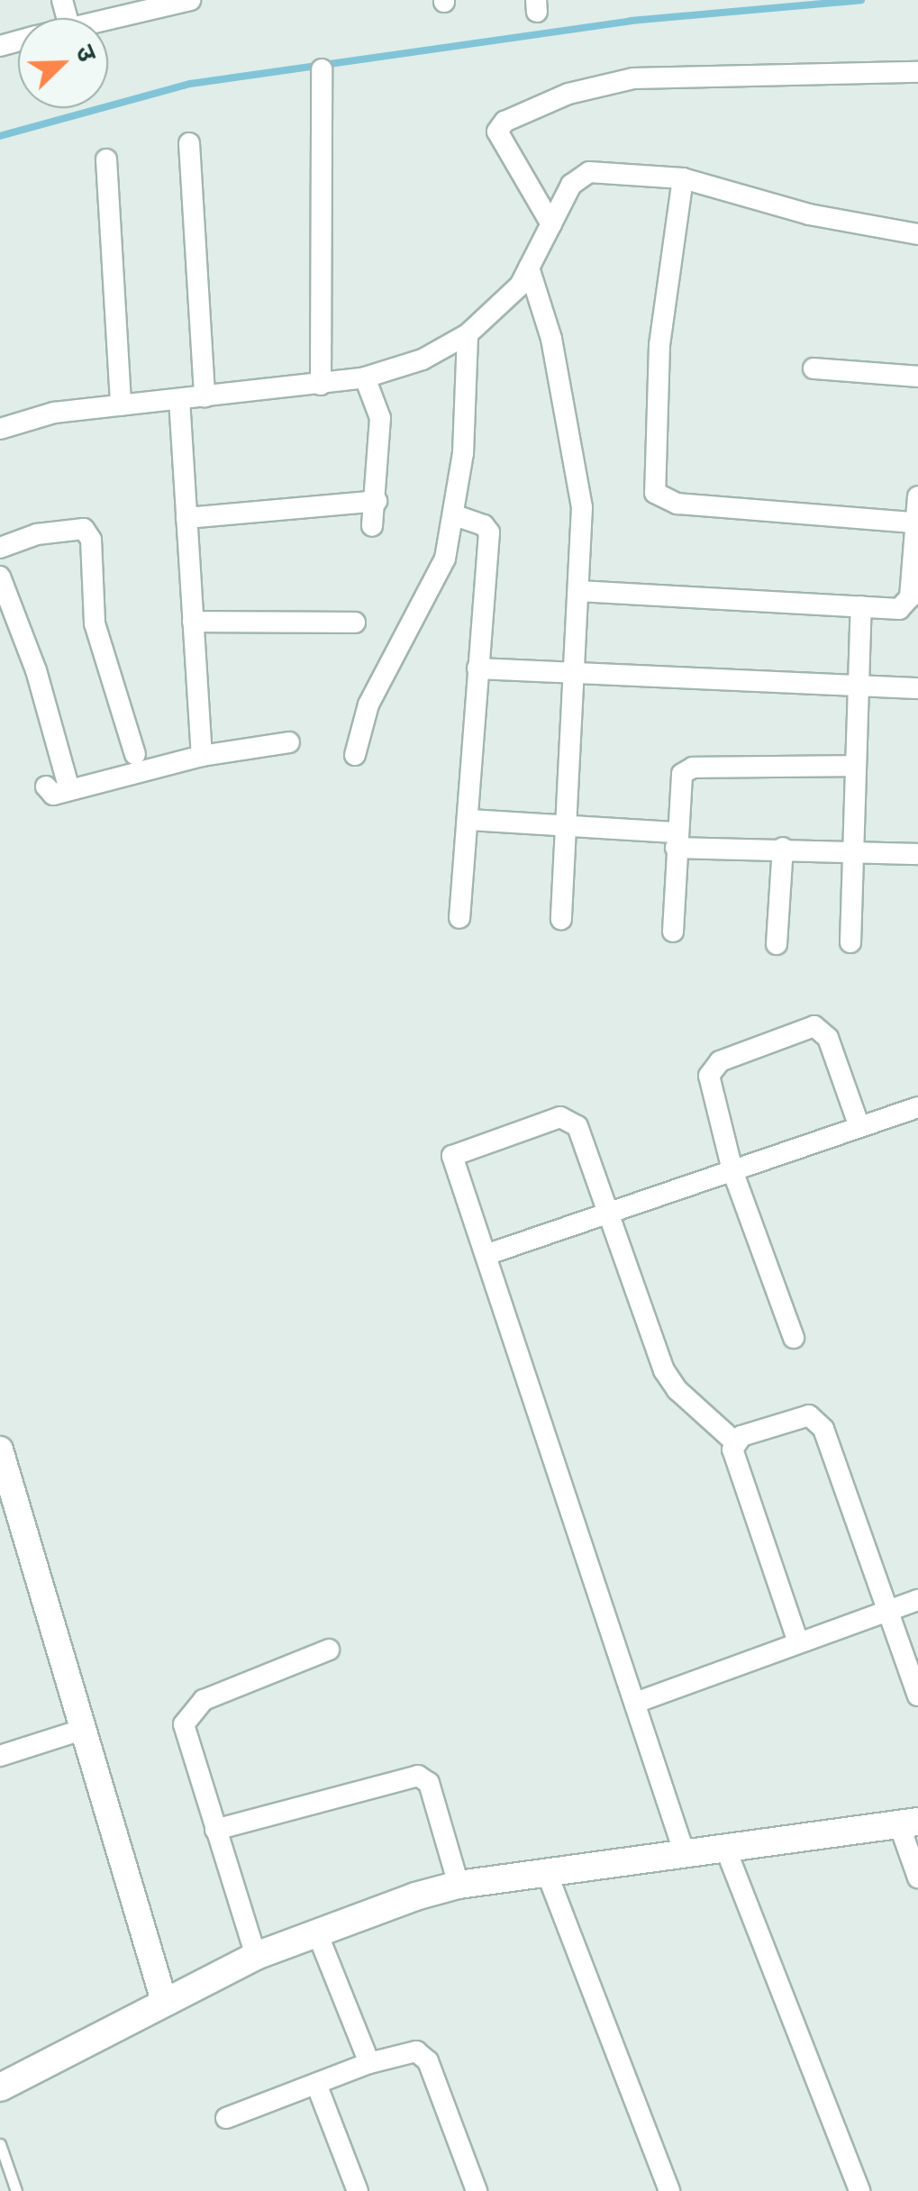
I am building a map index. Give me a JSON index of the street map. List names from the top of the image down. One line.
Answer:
{"north":"top right"}
